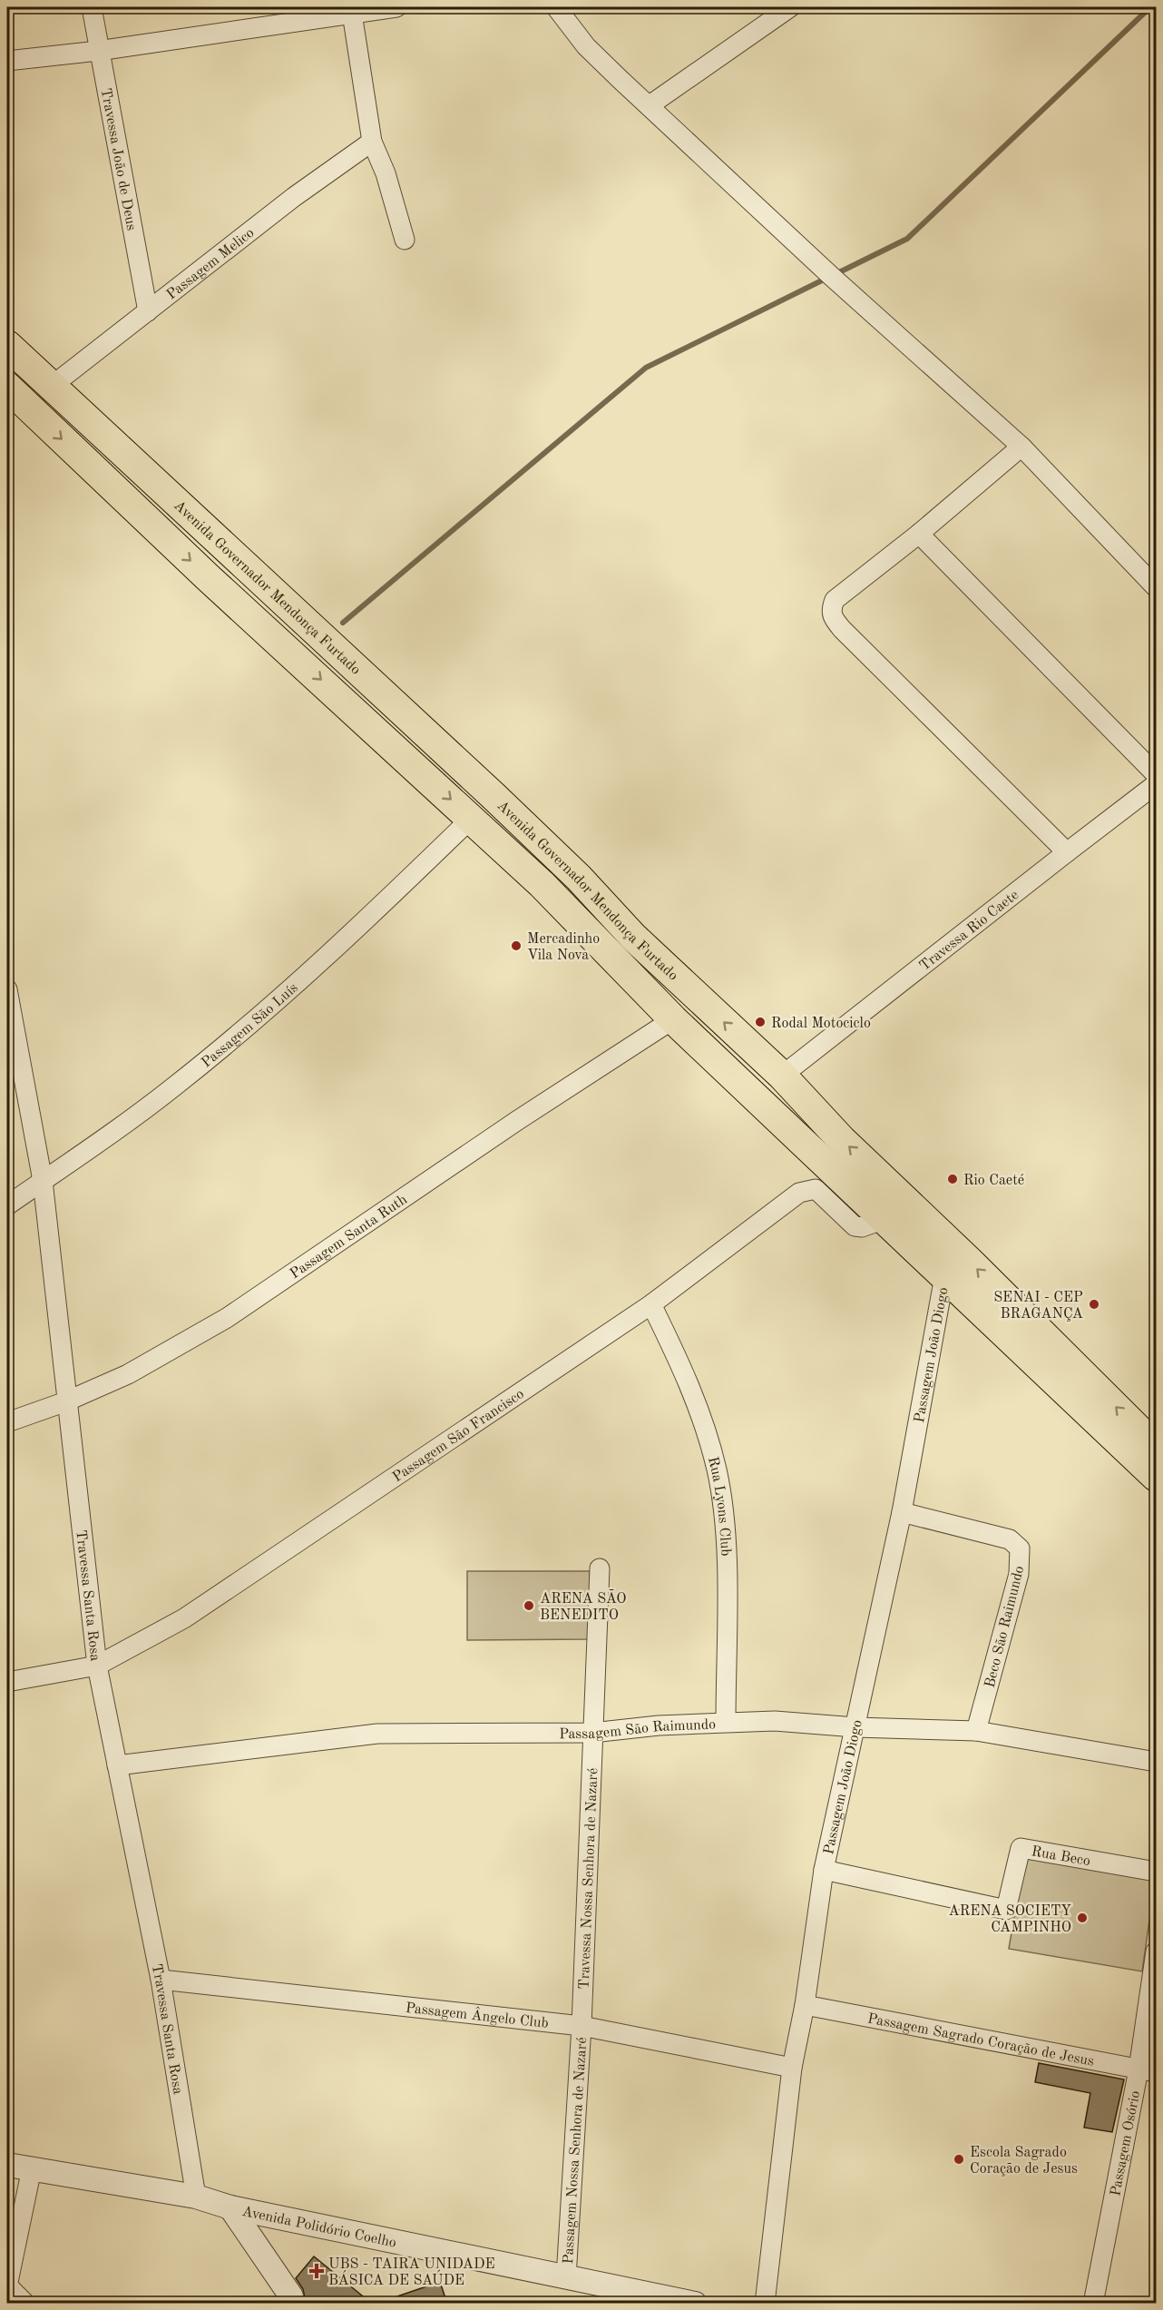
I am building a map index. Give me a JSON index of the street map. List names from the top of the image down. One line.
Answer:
{"streets":{"main road":["Avenida Governador Mendonça Furtado"],"street":["Travessa João de Deus","Passagem Melico","Travessa Rio Caete","Passagem São Luís","Passagem Santa Ruth","Passagem João Diogo","Passagem São Francisco","Rua Lyons Club","Travessa Santa Rosa","Beco São Raimundo","Passagem São Raimundo","Rua Beco","Travessa Nossa Senhora de Nazaré","Passagem Ângelo Club","Passagem Sagrado Coração de Jesus","Passagem Osório","Passagem Nossa Senhora de Nazaré","Avenida Polidório Coelho"]},"crossings":[["Travessa João de Deus","Passagem Melico"],["Passagem Melico","Avenida Governador Mendonça Furtado"],["Avenida Governador Mendonça Furtado","Travessa Rio Caete"],["Avenida Governador Mendonça Furtado","Passagem São Luís"],["Avenida Governador Mendonça Furtado","Passagem Santa Ruth"],["Avenida Governador Mendonça Furtado","Passagem João Diogo"],["Avenida Governador Mendonça Furtado","Passagem São Francisco"],["Passagem São Luís","Travessa Santa Rosa"],["Passagem Santa Ruth","Travessa Santa Rosa"],["Passagem João Diogo","Beco São Raimundo"],["Passagem João Diogo","Passagem São Raimundo"],["Passagem João Diogo","Rua Beco"],["Passagem João Diogo","Passagem Ângelo Club"],["Passagem João Diogo","Passagem Sagrado Coração de Jesus"],["Passagem São Francisco","Rua Lyons Club"],["Passagem São Francisco","Travessa Santa Rosa"],["Rua Lyons Club","Passagem São Raimundo"],["Travessa Santa Rosa","Passagem São Raimundo"],["Travessa Santa Rosa","Passagem Ângelo Club"],["Travessa Santa Rosa","Avenida Polidório Coelho"],["Beco São Raimundo","Passagem São Raimundo"],["Passagem São Raimundo","Travessa Nossa Senhora de Nazaré"],["Travessa Nossa Senhora de Nazaré","Passagem Ângelo Club"],["Travessa Nossa Senhora de Nazaré","Passagem Nossa Senhora de Nazaré"],["Passagem Ângelo Club","Passagem Nossa Senhora de Nazaré"],["Passagem Sagrado Coração de Jesus","Passagem Osório"],["Passagem Nossa Senhora de Nazaré","Avenida Polidório Coelho"]],"places":{"other":["Mercadinho Vila Nova","Rodal Motociclo","Rio Caeté","SENAI - CEP BRAGANÇA","ARENA SÃO BENEDITO","ARENA SOCIETY CAMPINHO","Escola Sagrado Coração de Jesus"],"health":["UBS - TAIRA UNIDADE BÁSICA DE SAÚDE"]}}
